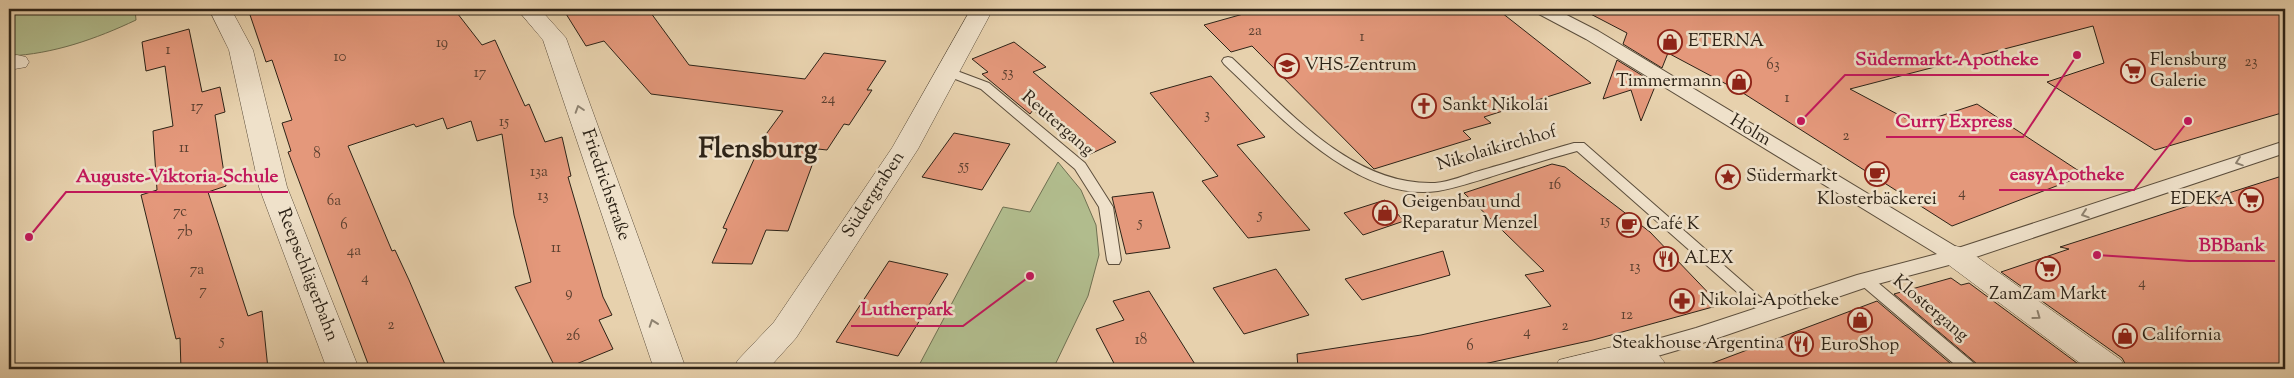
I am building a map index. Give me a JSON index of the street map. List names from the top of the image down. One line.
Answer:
{"streets":{"street":["Holm","Friedrichstraße","Südergraben","Reepschlägerbahn"],"lane":["Reutergang","Nikolaikirchhof","Klostergang"]},"crossings":[["Reutergang","Südergraben"]],"one_way":["Friedrichstraße"],"districts":["Flensburg"],"places":{"shop":["ETERNA","Timmermann","Geigenbau und Reparatur Menzel","EuroShop","California"],"other":["Curry Express","Südermarkt-Apotheke","easyApotheke","Auguste-Viktoria-Schule","BBBank","Lutherpark"],"school or university":["VHS-Zentrum"],"supermarket":["Flensburg Galerie","EDEKA","ZamZam Markt"],"church":["Sankt Nikolai"],"cafe":["Klosterbäckerei","Café K"],"place":["Südermarkt"],"restaurant":["ALEX","Steakhouse Argentina"],"pharmacy":["Nikolai-Apotheke"]},"house_numbers":["2a","1","19","1","10","23","63","17","53","1","24","17","3","15","2","11","8","55","13a","16","4","13","6a","7c","5","15","5","6","7b","11","4a","13","7a","4","4","7","9","12","2","2","4","26","18","5","6"]}
